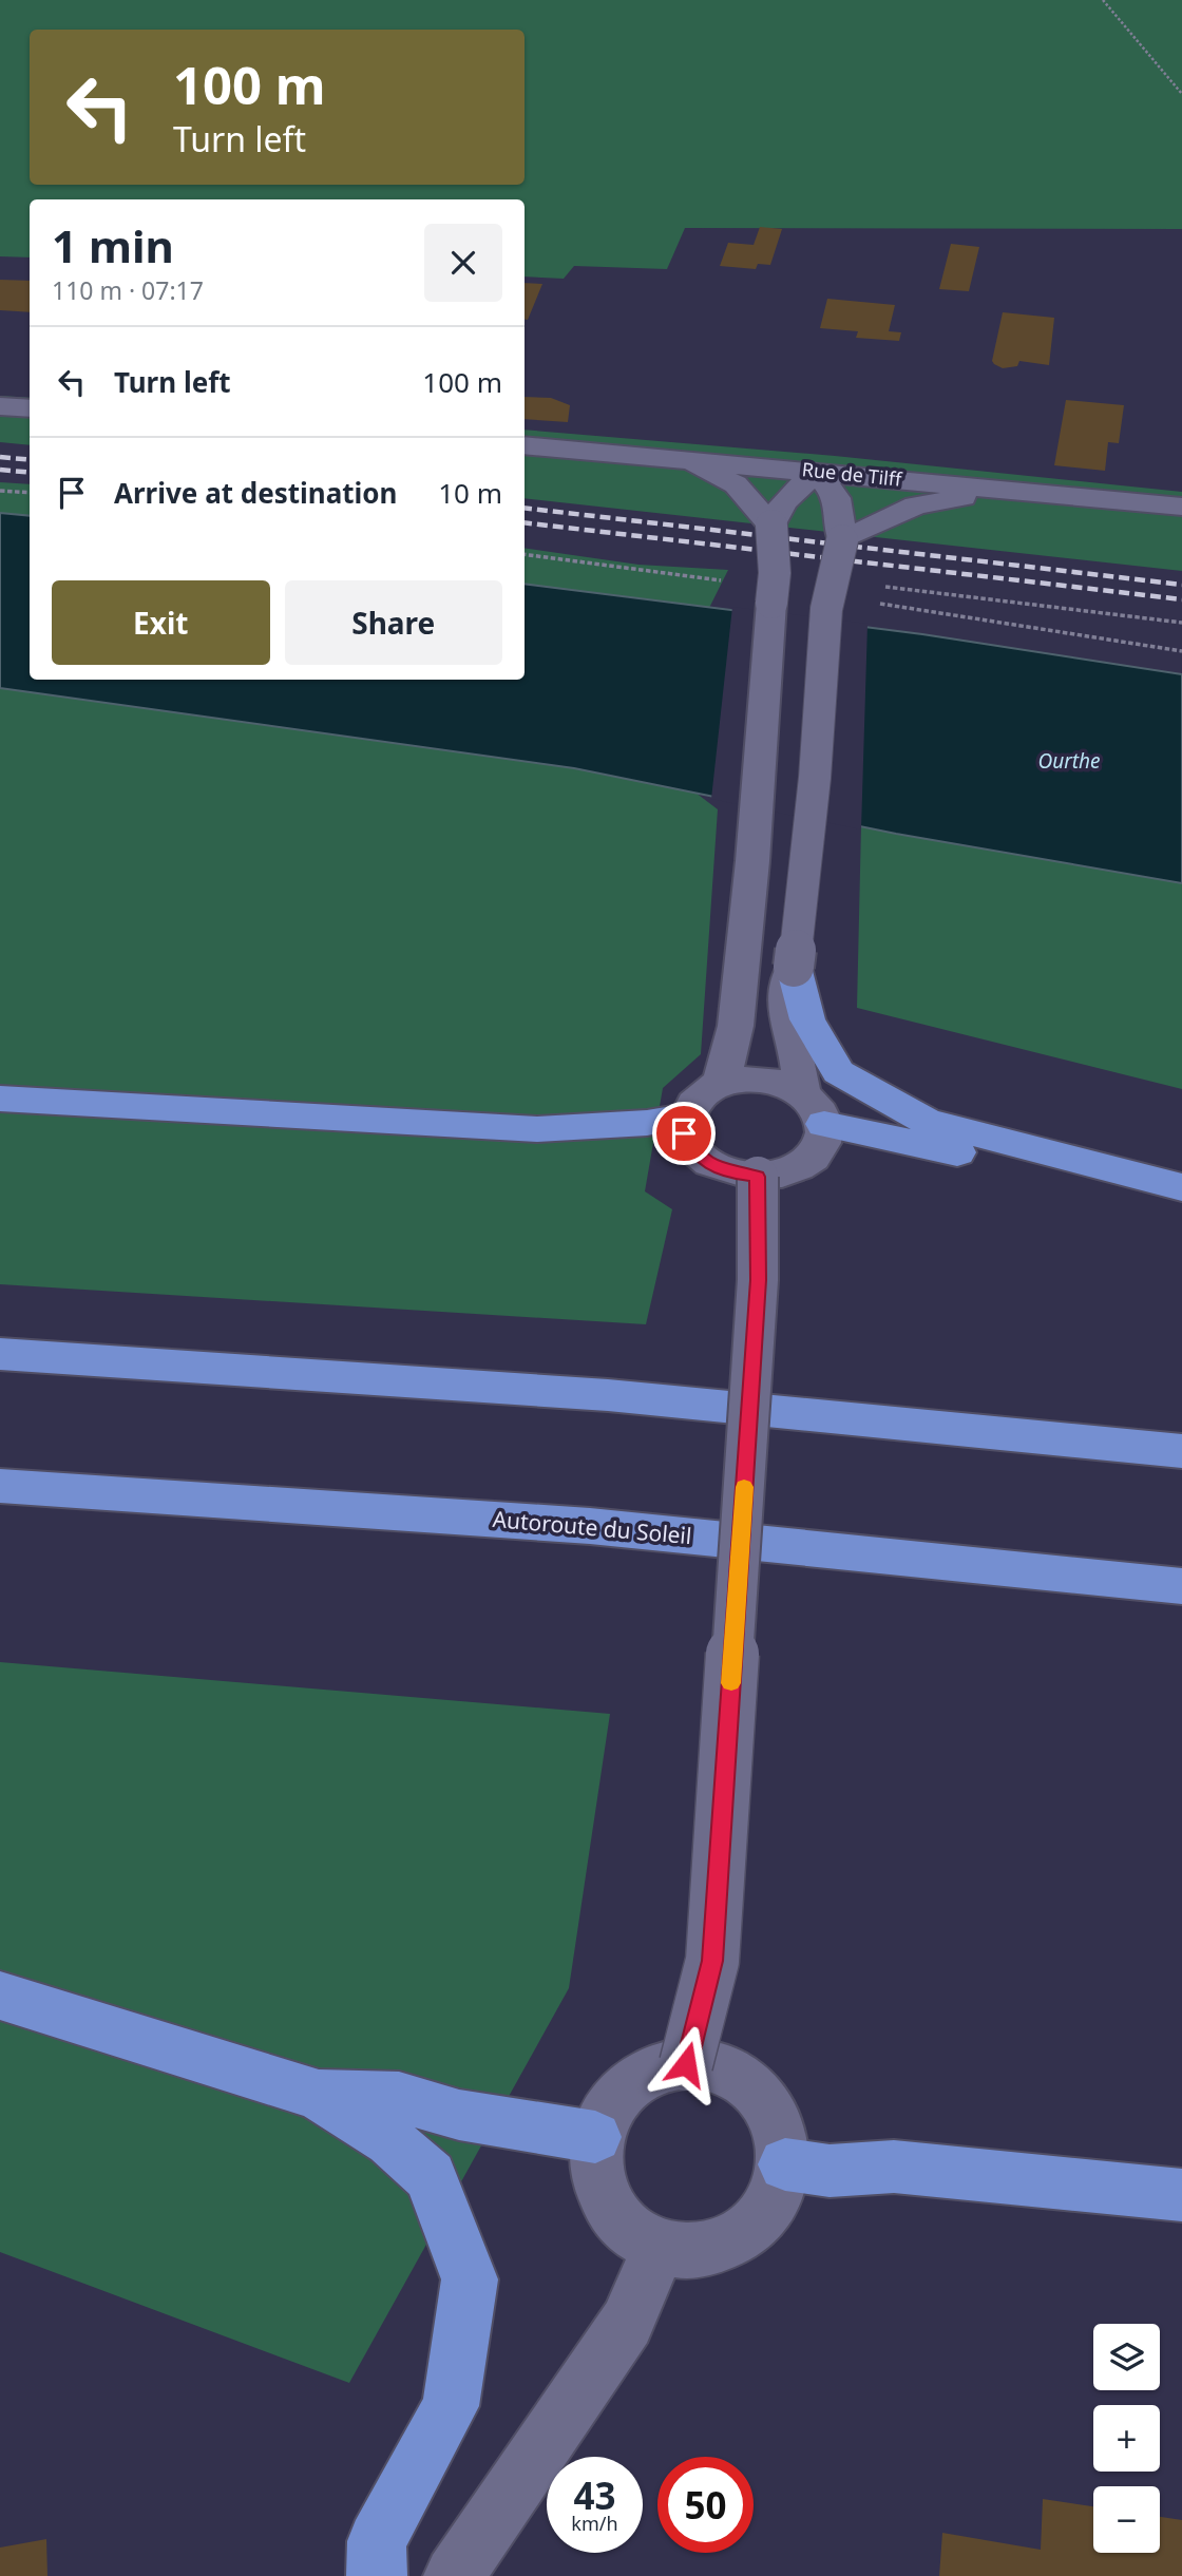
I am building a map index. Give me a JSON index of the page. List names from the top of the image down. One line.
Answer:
{"streets":{"highway":["Autoroute du Soleil"],"main road":["Rue de Tilff"]},"water":["Ourthe"],"page":{"turn":["100 m","Turn left"],"heading":["1 min","110 m · 07:17"],"list":[{"name":"Turn left","value":"100 m"},{"name":"Arrive at destination","value":"10 m"}],"buttons":["Exit","Share"],"map_buttons":["+","−"],"speed":"43 km/h","limit":"50"}}
